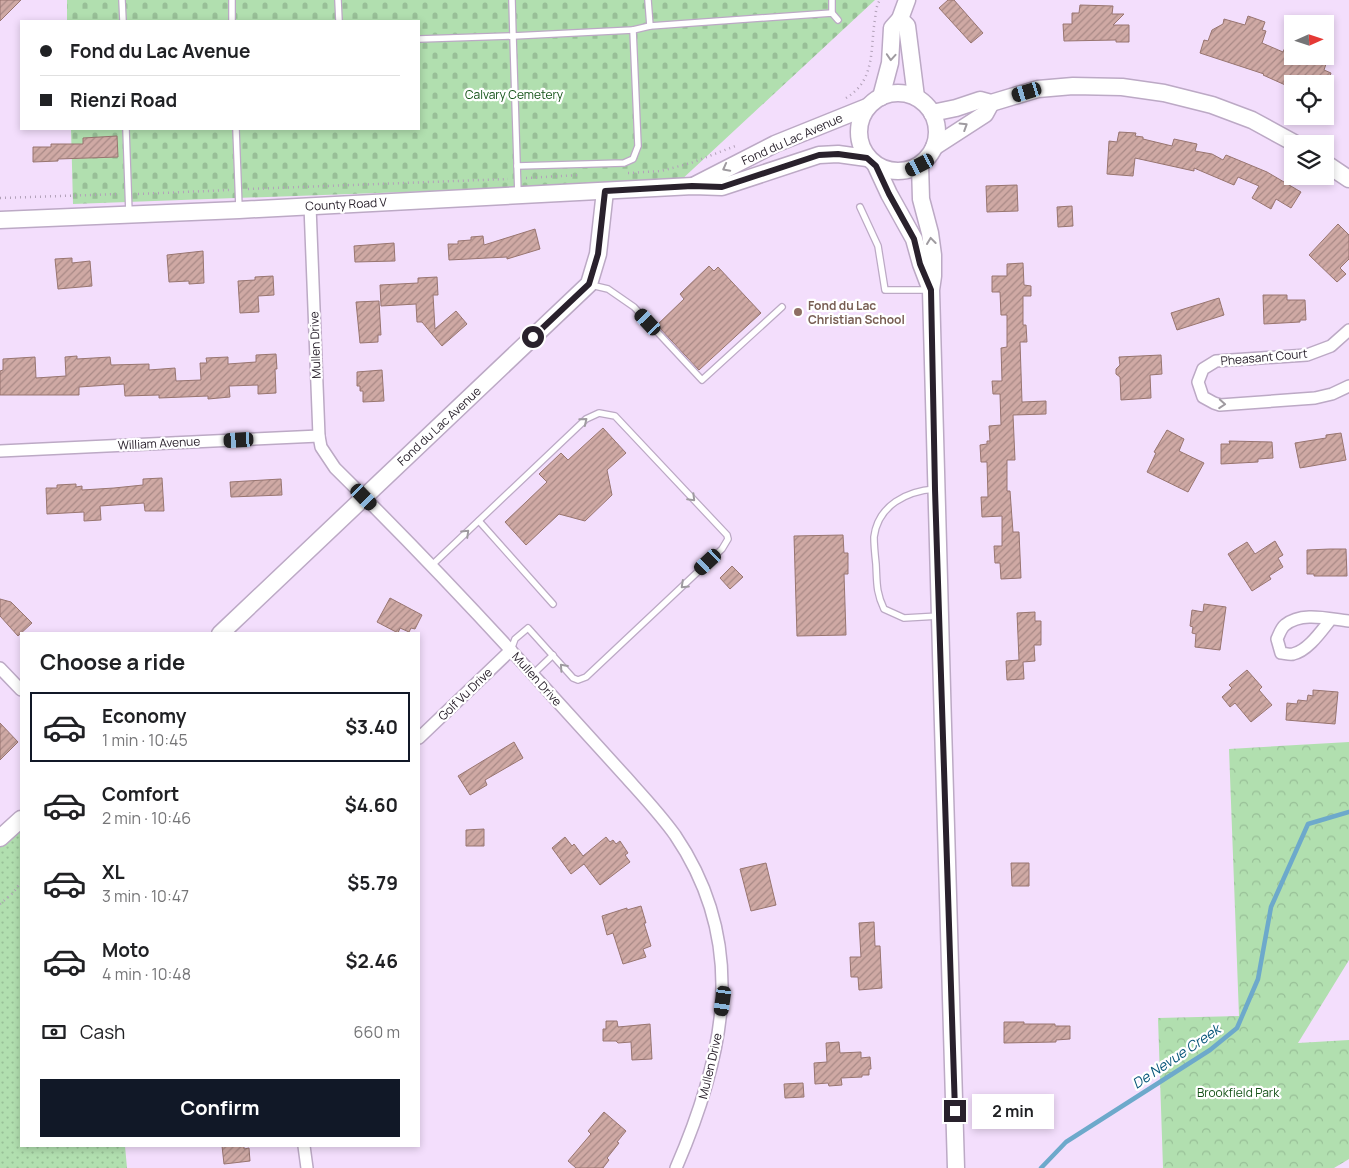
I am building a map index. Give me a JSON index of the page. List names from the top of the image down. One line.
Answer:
{"streets":{"main road":["Fond du Lac Avenue","County Road V"],"street":["Mullen Drive","Pheasant Court","William Avenue","Golf Vu Drive"]},"crossings":[["Fond du Lac Avenue","County Road V"],["Fond du Lac Avenue","Mullen Drive"],["County Road V","Mullen Drive"],["Mullen Drive","William Avenue"],["Mullen Drive","Golf Vu Drive"]],"water":["De Nevue Creek"],"parks":["Calvary Cemetery","Brookfield Park"],"places":["Fond du Lac Christian School"],"north":"right","page":{"banner":["Fond du Lac Avenue","Rienzi Road"],"heading":"Choose a ride","list":[{"name":"Economy","note":"1 min · 10:45","value":"$3.40"},{"name":"Comfort","note":"2 min · 10:46","value":"$4.60"},{"name":"XL","note":"3 min · 10:47","value":"$5.79"},{"name":"Moto","note":"4 min · 10:48","value":"$2.46"}],"pay":["Cash","660 m"],"buttons":"Confirm","bubble":"2 min"}}
